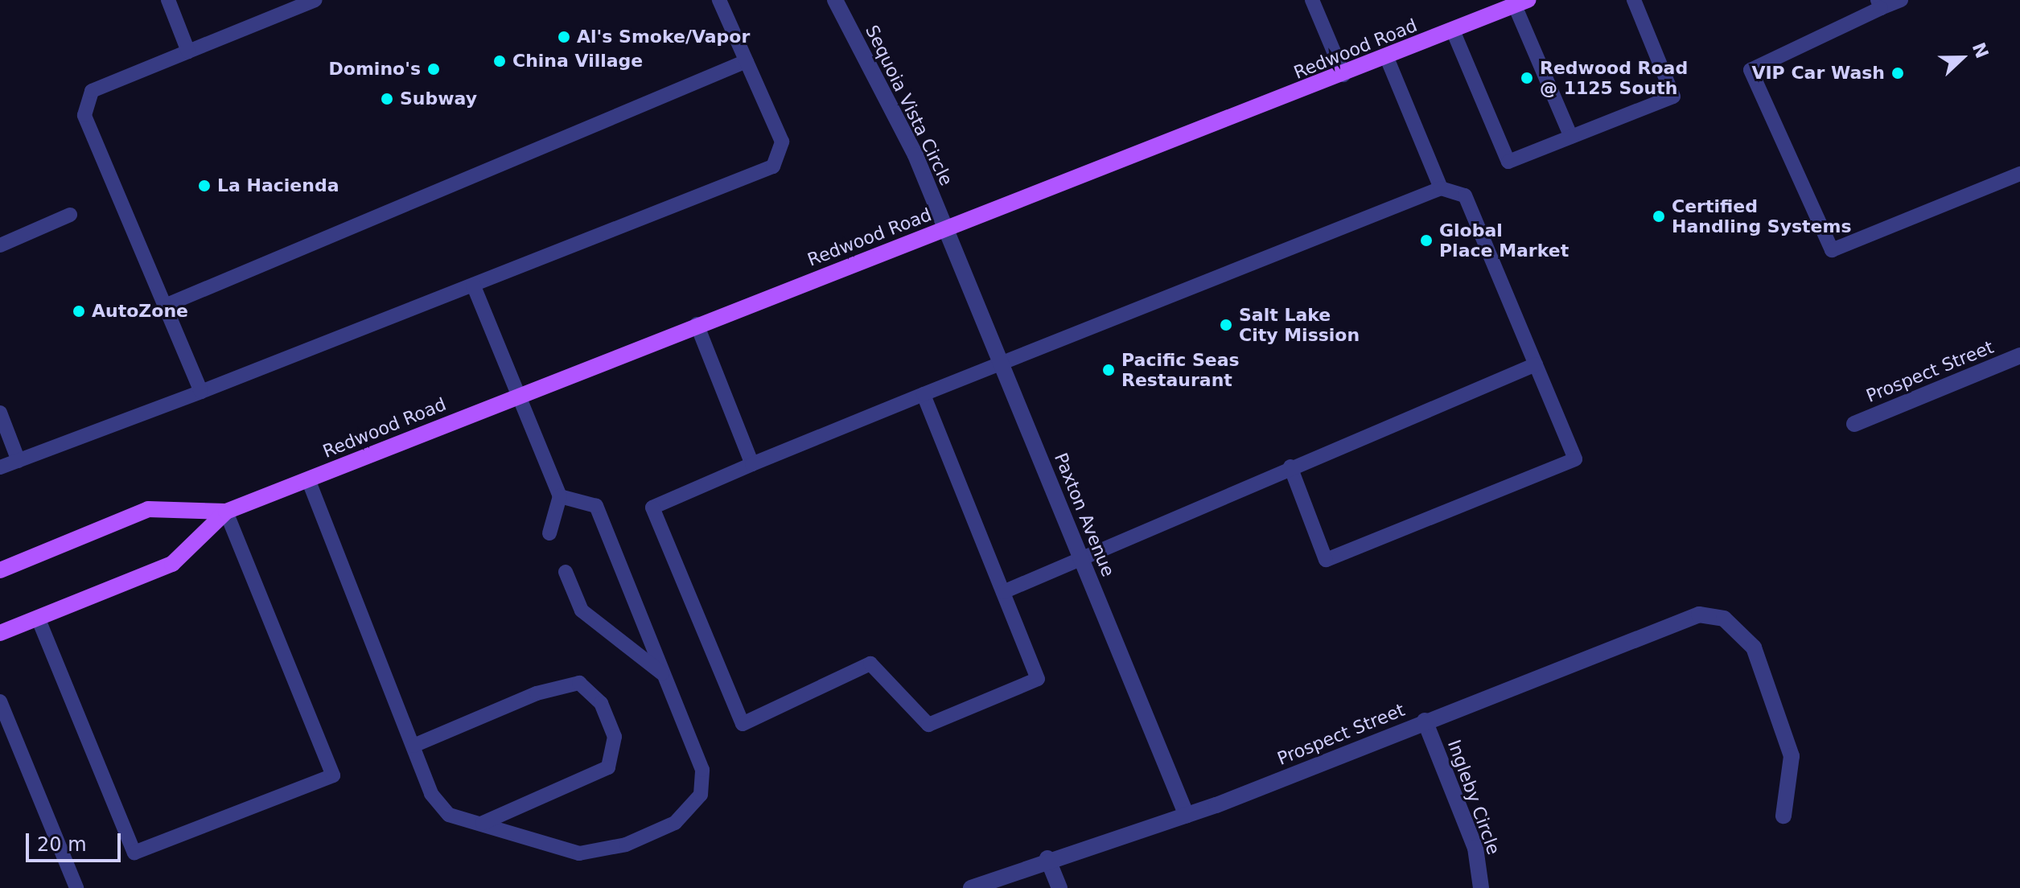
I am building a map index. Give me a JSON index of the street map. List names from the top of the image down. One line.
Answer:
{"streets":{"main road":["Redwood Road"],"street":["Sequoia Vista Circle","Prospect Street","Paxton Avenue","Ingleby Circle"]},"crossings":[["Redwood Road","Sequoia Vista Circle"],["Redwood Road","Paxton Avenue"],["Sequoia Vista Circle","Paxton Avenue"],["Prospect Street","Paxton Avenue"],["Prospect Street","Ingleby Circle"]],"places":["Al's Smoke/Vapor","China Village","Domino's","VIP Car Wash","Redwood Road @ 1125 South","Subway","La Hacienda","Certified Handling Systems","Global Place Market","AutoZone","Salt Lake City Mission","Pacific Seas Restaurant"],"scale_bar":"20 m","north":"right"}
